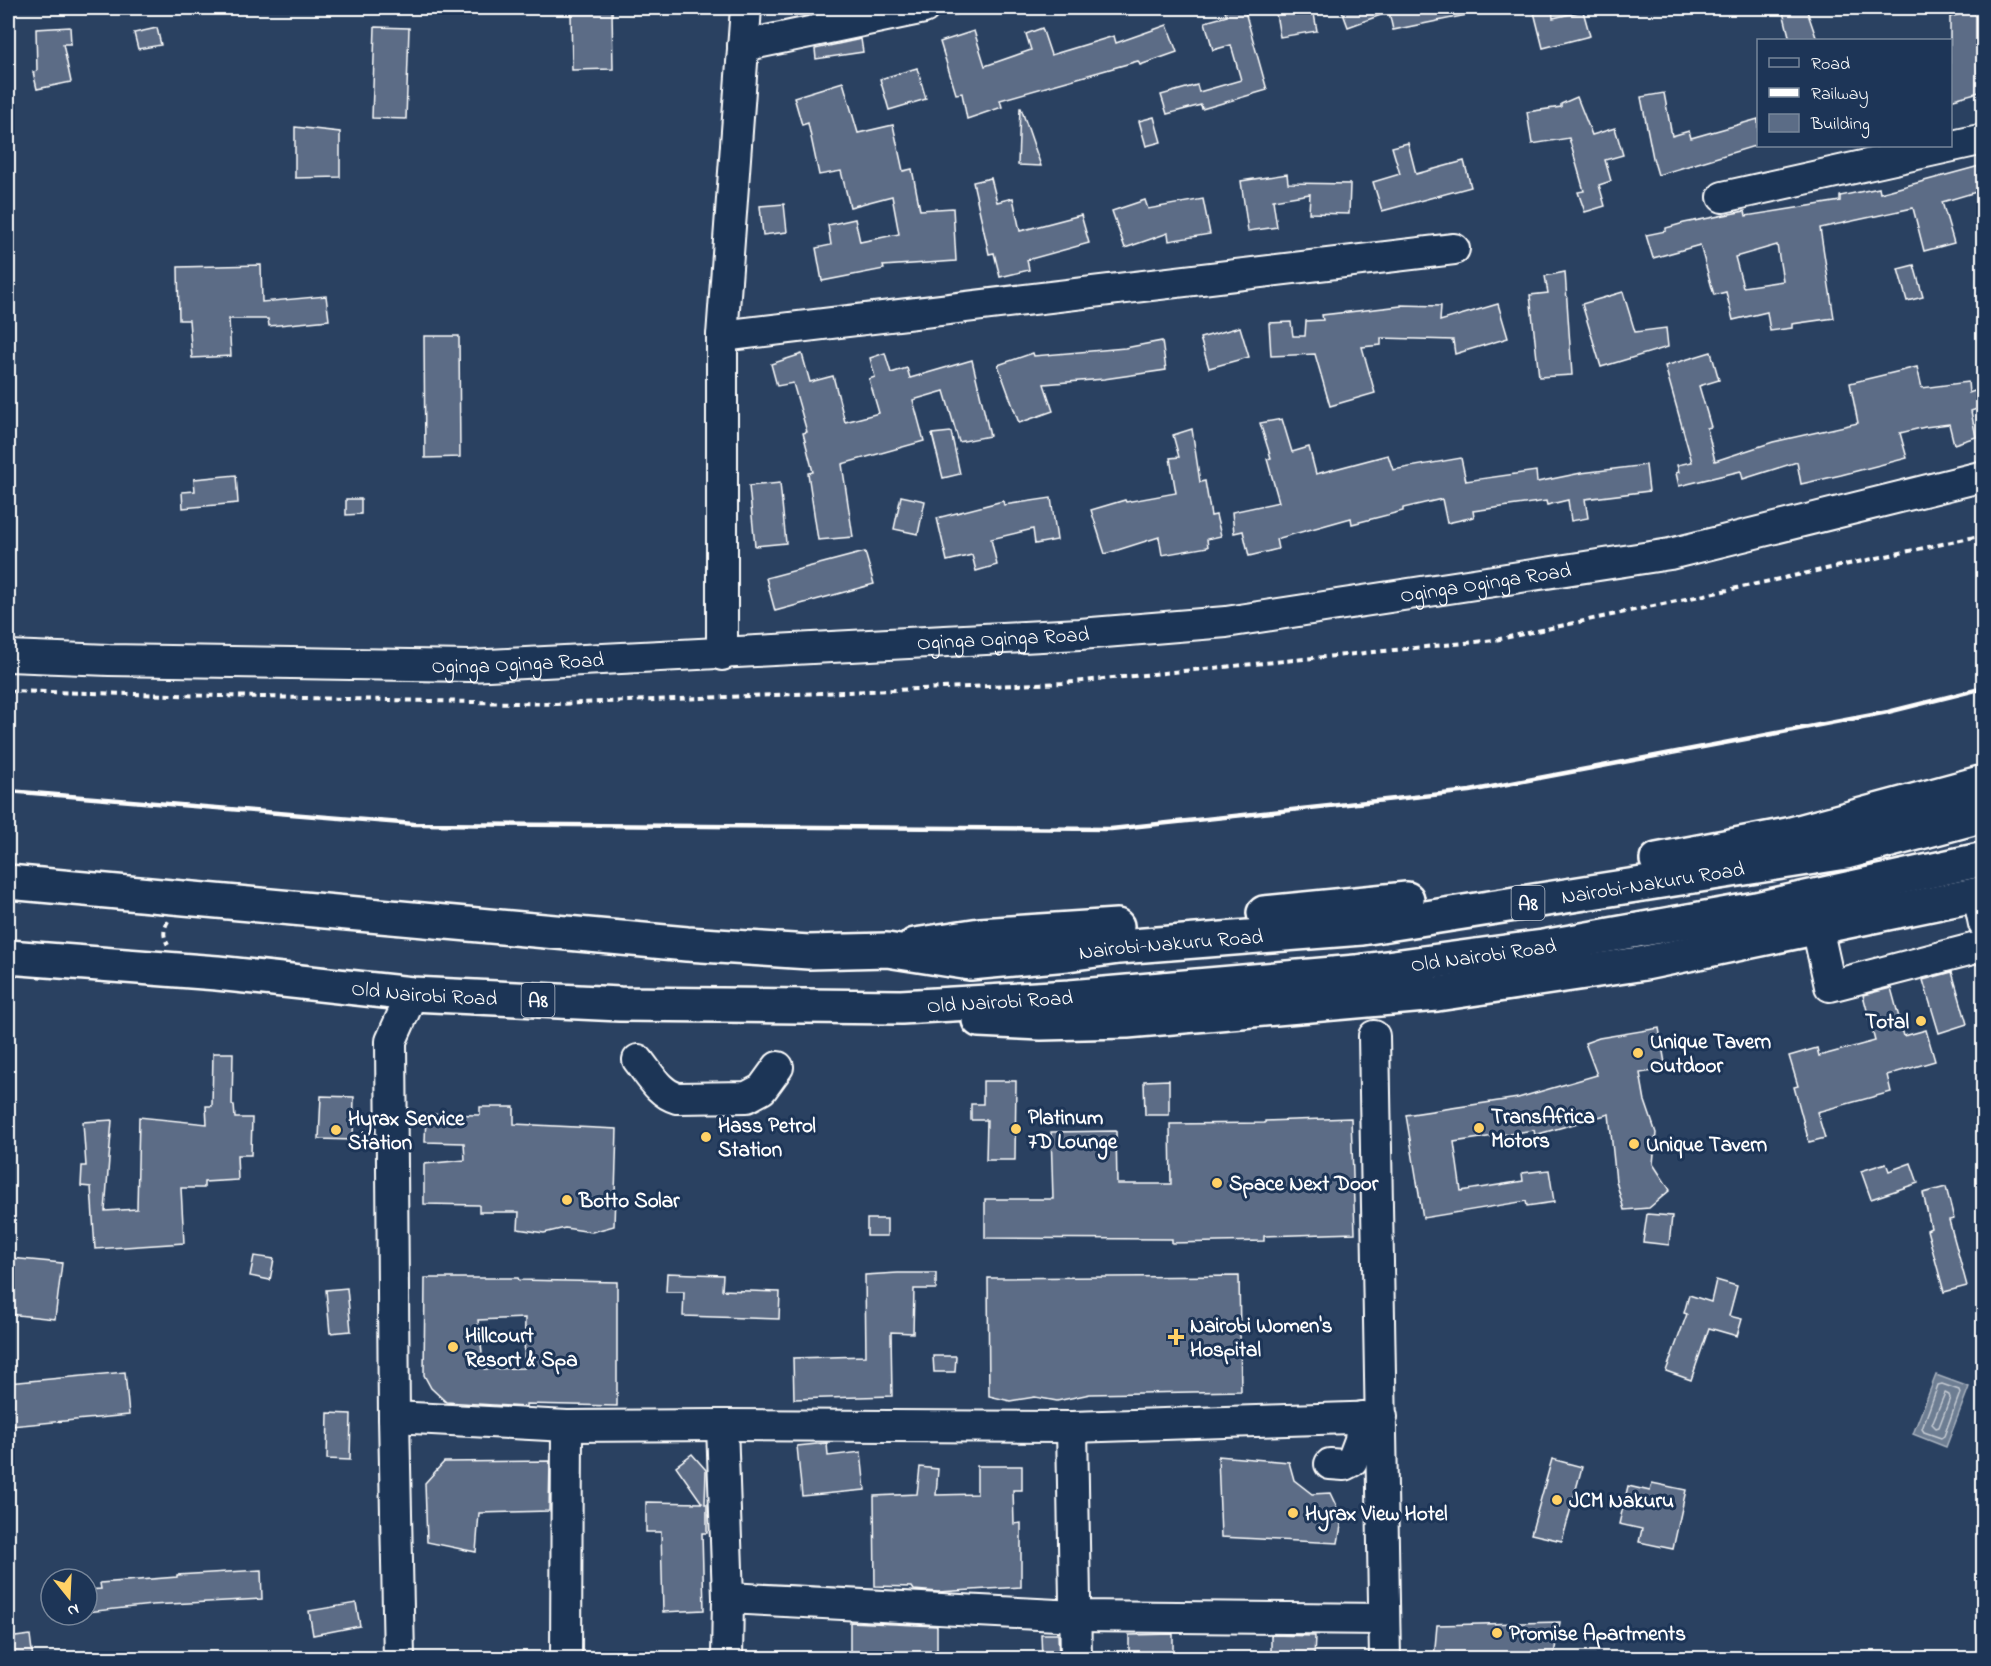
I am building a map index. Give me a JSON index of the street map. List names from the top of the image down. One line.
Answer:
{"streets":{"highway":["Nairobi-Nakuru Road","A8","Old Nairobi Road"],"street":["Oginga Oginga Road"]},"crossings":[["Nairobi-Nakuru Road","Old Nairobi Road"]],"places":{"other":["Total","Unique Tavern Outdoor","TransAfrica Motors","Platinum 7D Lounge","Hyrax Service Station","Hass Petrol Station","Unique Tavern","Space Next Door","Botto Solar","Hillcourt Resort & Spa","JCM Nakuru","Hyrax View Hotel","Promise Apartments"],"health":["Nairobi Women's Hospital"]},"legend":["Road","Railway","Building"],"north":"bottom"}
